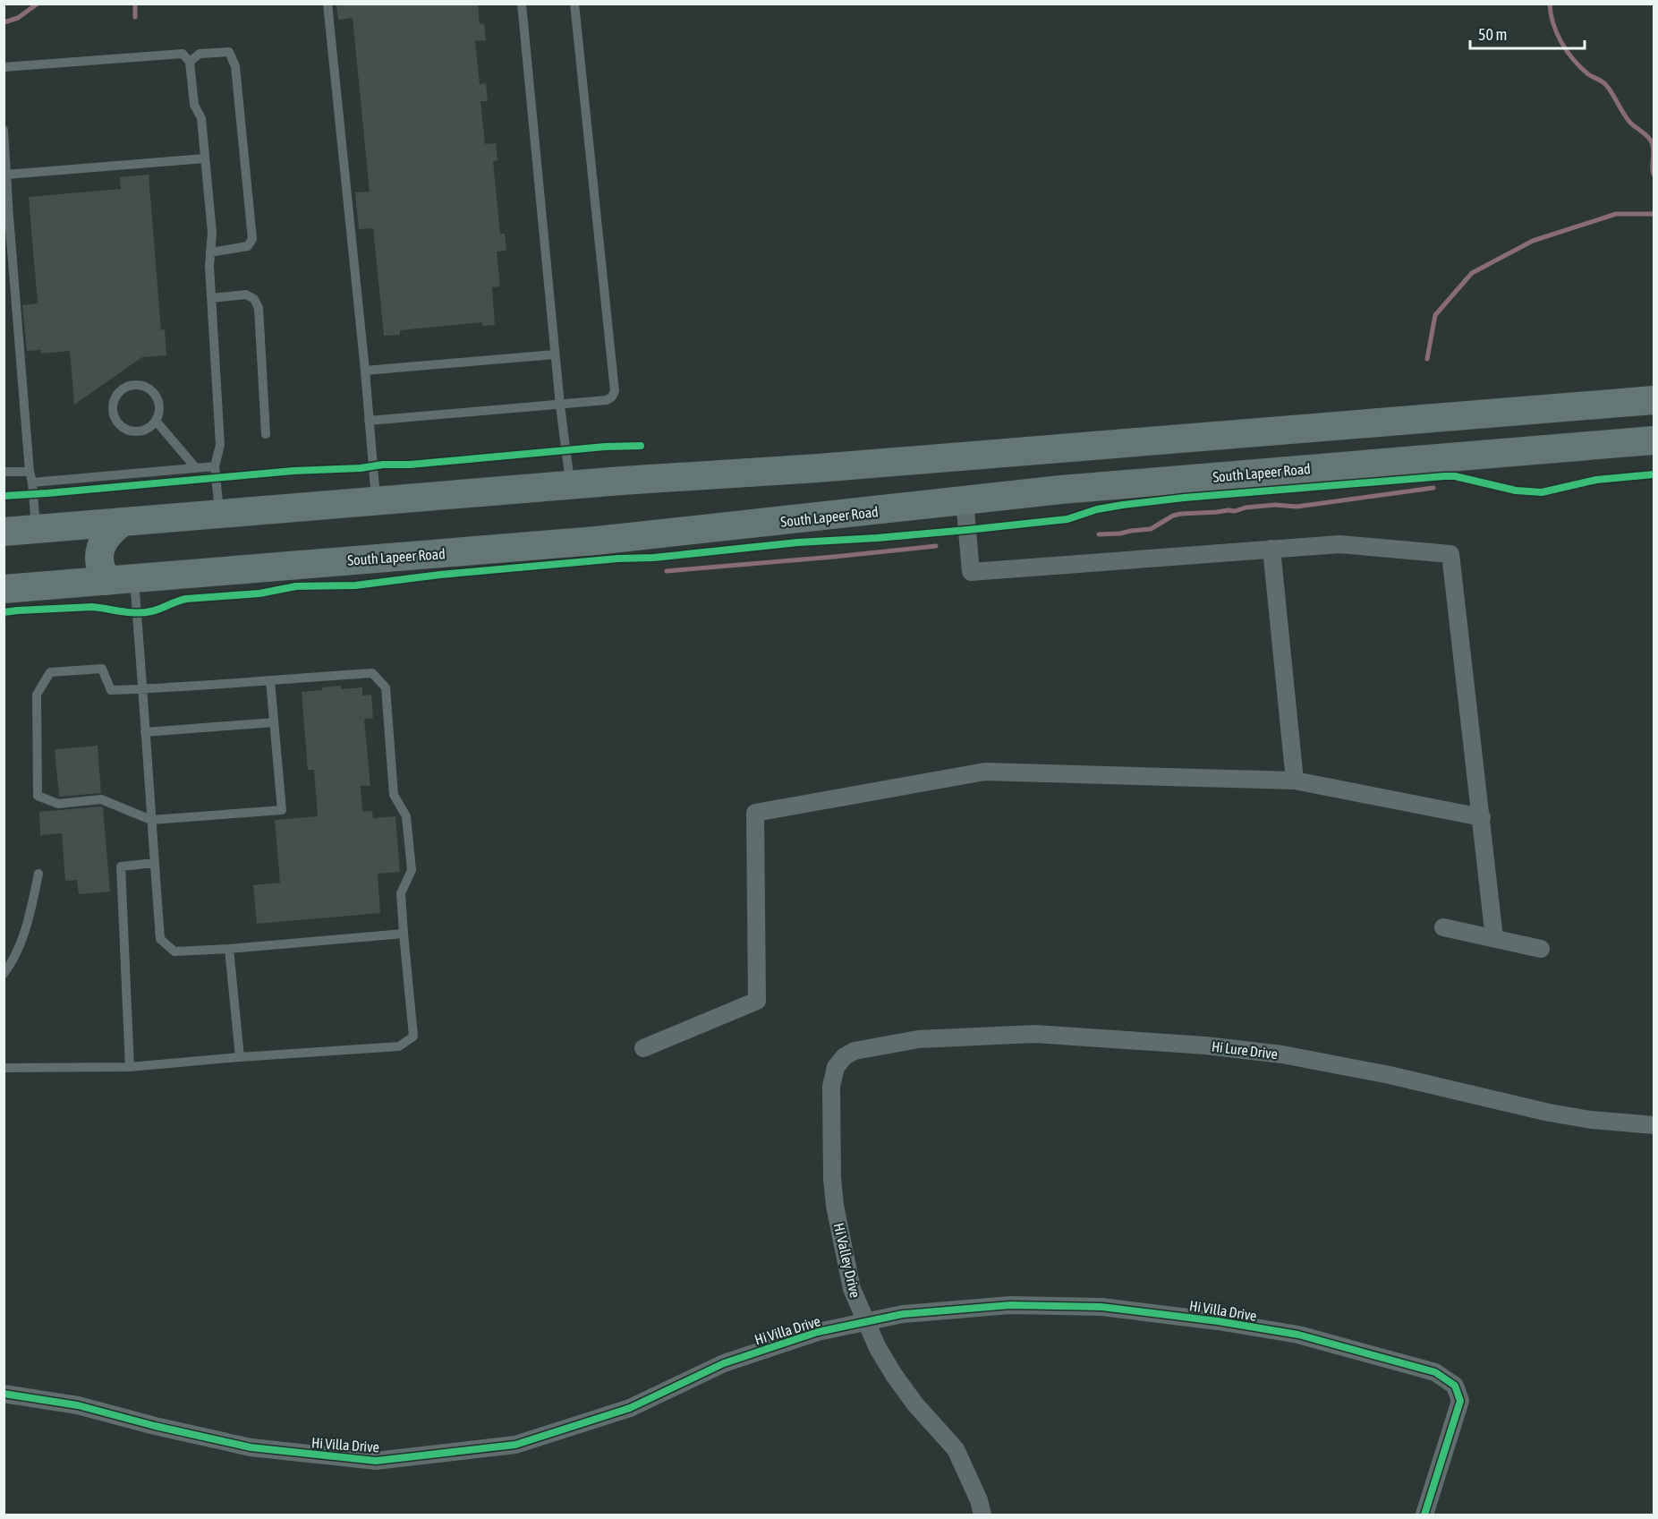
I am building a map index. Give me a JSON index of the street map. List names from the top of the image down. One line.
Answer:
{"streets":{"main road":["South Lapeer Road"],"street":["Hi Lure Drive","Hi Valley Drive","Hi Villa Drive"]},"crossings":[["Hi Lure Drive","Hi Valley Drive"],["Hi Valley Drive","Hi Villa Drive"]],"scale_bar":"50 m"}
